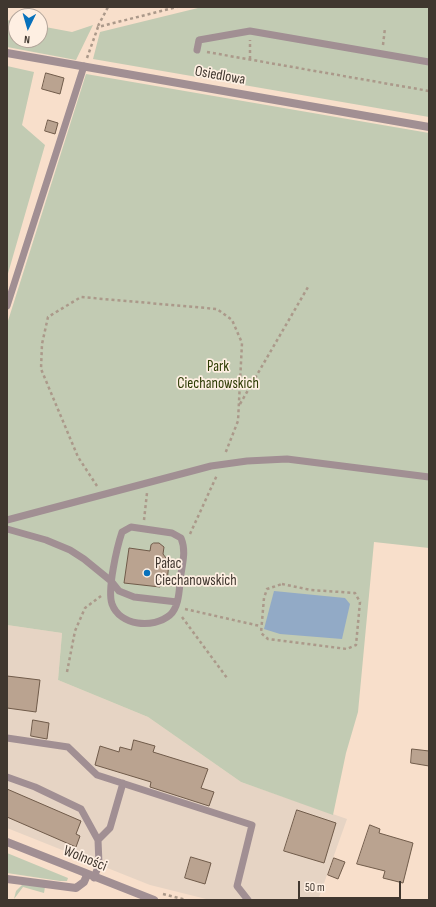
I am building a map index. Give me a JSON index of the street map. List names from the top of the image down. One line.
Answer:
{"streets":{"street":["Osiedlowa","Wolności"]},"parks":["Park Ciechanowskich"],"places":["Pałac Ciechanowskich"],"scale_bar":"50 m","north":"bottom"}
